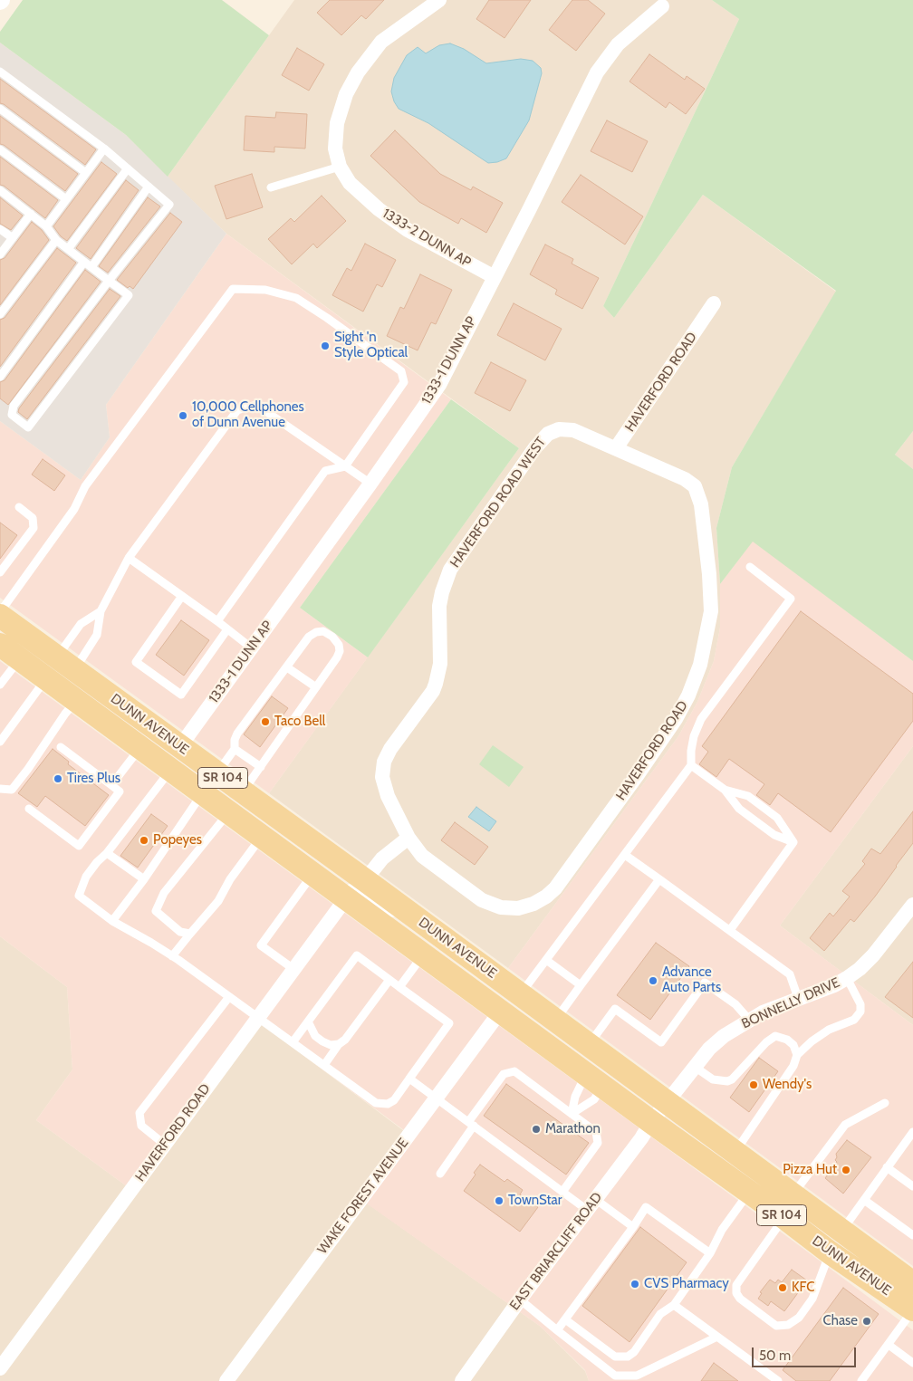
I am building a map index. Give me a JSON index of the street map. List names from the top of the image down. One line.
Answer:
{"streets":{"main road":["DUNN AVENUE","SR 104"],"street":["1333-2 DUNN AP","1333-1 DUNN AP","HAVERFORD ROAD","HAVERFORD ROAD WEST","BONNELLY DRIVE","WAKE FOREST AVENUE","EAST BRIARCLIFF ROAD"]},"crossings":[["1333-2 DUNN AP","1333-1 DUNN AP"],["1333-1 DUNN AP","DUNN AVENUE"],["HAVERFORD ROAD","HAVERFORD ROAD WEST"],["HAVERFORD ROAD","DUNN AVENUE"],["DUNN AVENUE","BONNELLY DRIVE"],["DUNN AVENUE","WAKE FOREST AVENUE"],["DUNN AVENUE","EAST BRIARCLIFF ROAD"],["BONNELLY DRIVE","EAST BRIARCLIFF ROAD"]],"places":["Sight 'n Style Optical","10,000 Cellphones of Dunn Avenue","Taco Bell","Tires Plus","Popeyes","Advance Auto Parts","Wendy's","Marathon","Pizza Hut","TownStar","CVS Pharmacy","KFC","Chase"],"scale_bar":"50 m"}
